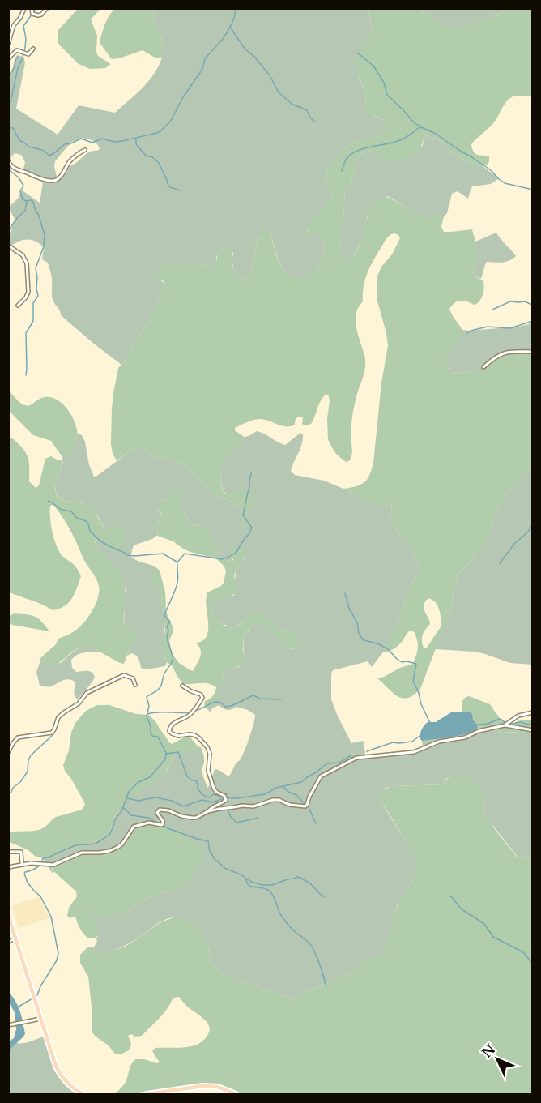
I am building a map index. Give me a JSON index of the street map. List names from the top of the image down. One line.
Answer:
{"north":"top left"}
